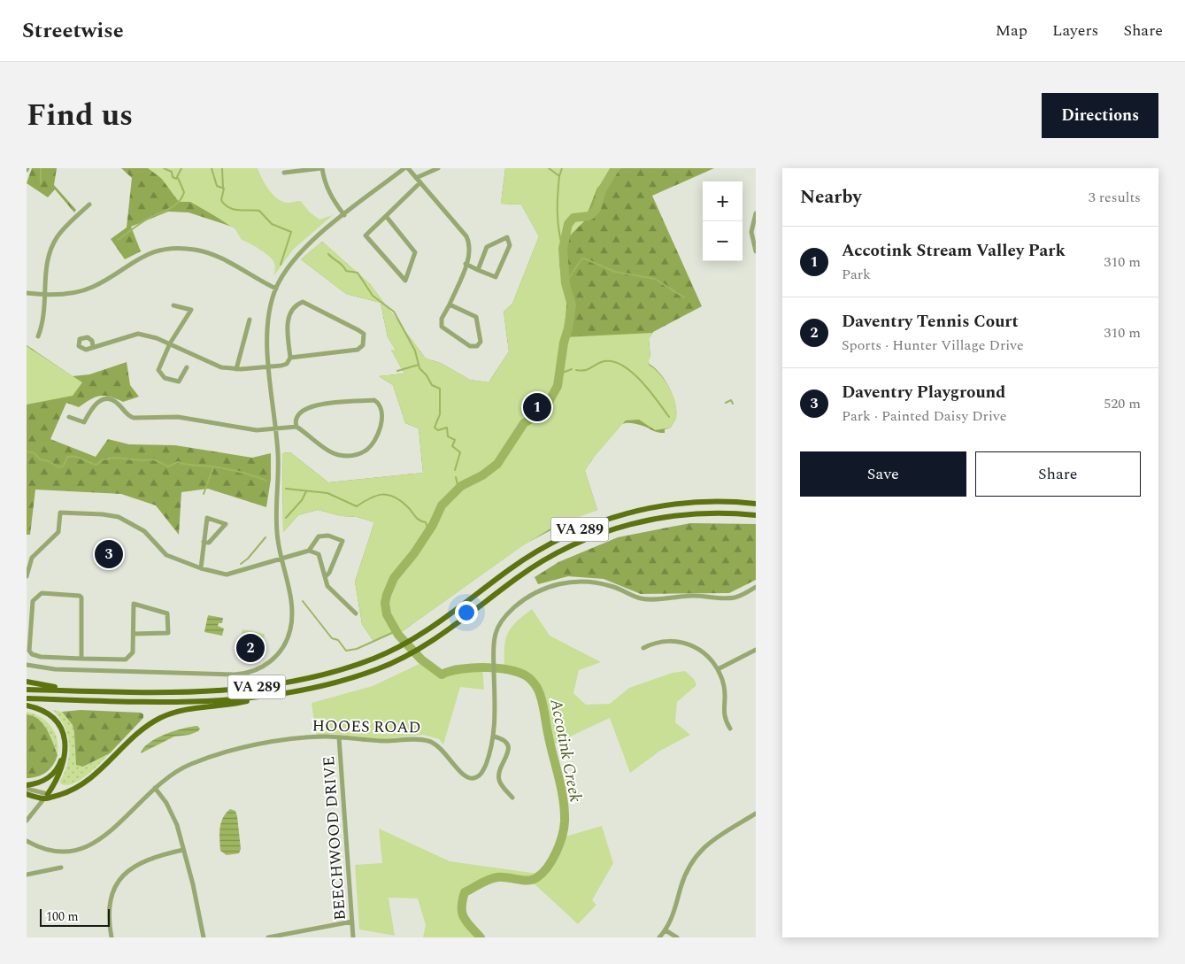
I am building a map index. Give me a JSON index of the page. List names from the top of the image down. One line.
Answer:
{"streets":{"main road":["VA 289"],"street":["HOOES ROAD","BEECHWOOD DRIVE"]},"crossings":[["HOOES ROAD","BEECHWOOD DRIVE"]],"water":["Accotink Creek"],"scale_bar":"100 m","page":{"header":"Streetwise","nav":["Map","Layers","Share"],"title":"Find us","buttons":["Directions",["Save","Share"]],"heading":["Nearby","3 results"],"map_buttons":["+","−"],"list":[{"mark":"1","name":"Accotink Stream Valley Park","note":"Park","value":"310 m"},{"mark":"2","name":"Daventry Tennis Court","note":"Sports · Hunter Village Drive","value":"310 m"},{"mark":"3","name":"Daventry Playground","note":"Park · Painted Daisy Drive","value":"520 m"}],"pins":["1","3","2"],"scale":"100 m"}}
